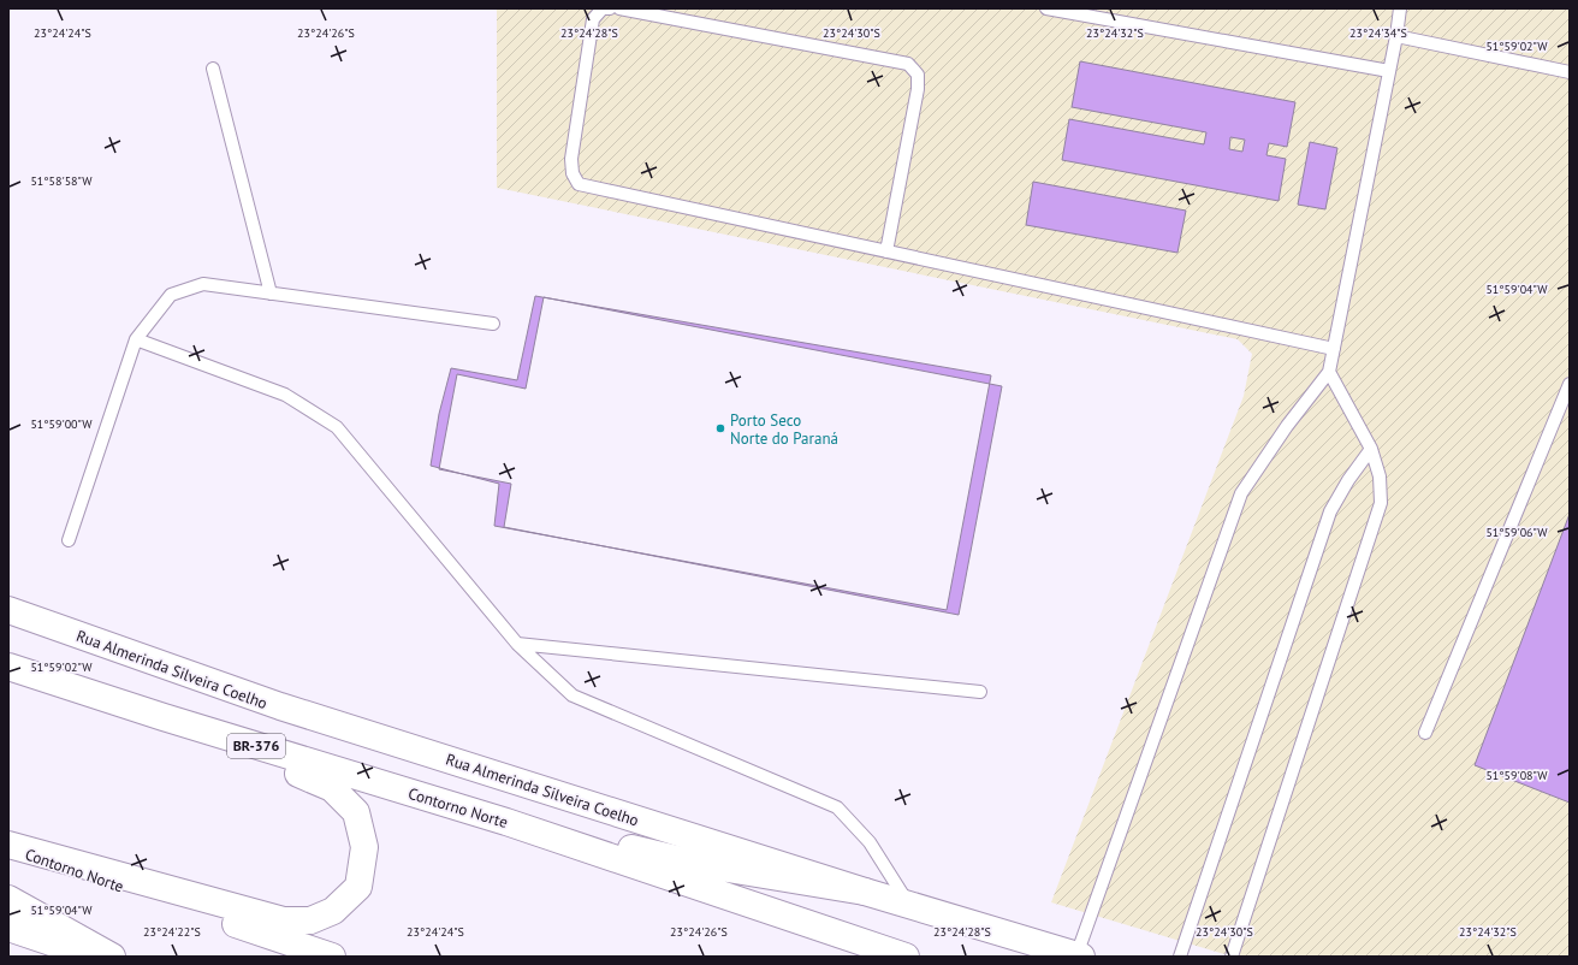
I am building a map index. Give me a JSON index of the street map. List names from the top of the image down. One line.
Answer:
{"streets":{"main road":["Rua Almerinda Silveira Coelho","BR-376","Contorno Norte"]},"places":["Porto Seco Norte do Paraná"],"coordinates":["23°24'24\"S","23°24'26\"S","23°24'28\"S","23°24'30\"S","23°24'32\"S","23°24'34\"S","51°59'02\"W","51°58'58\"W","51°59'04\"W","51°59'00\"W","51°59'06\"W","51°59'08\"W","23°24'22\"S"]}
